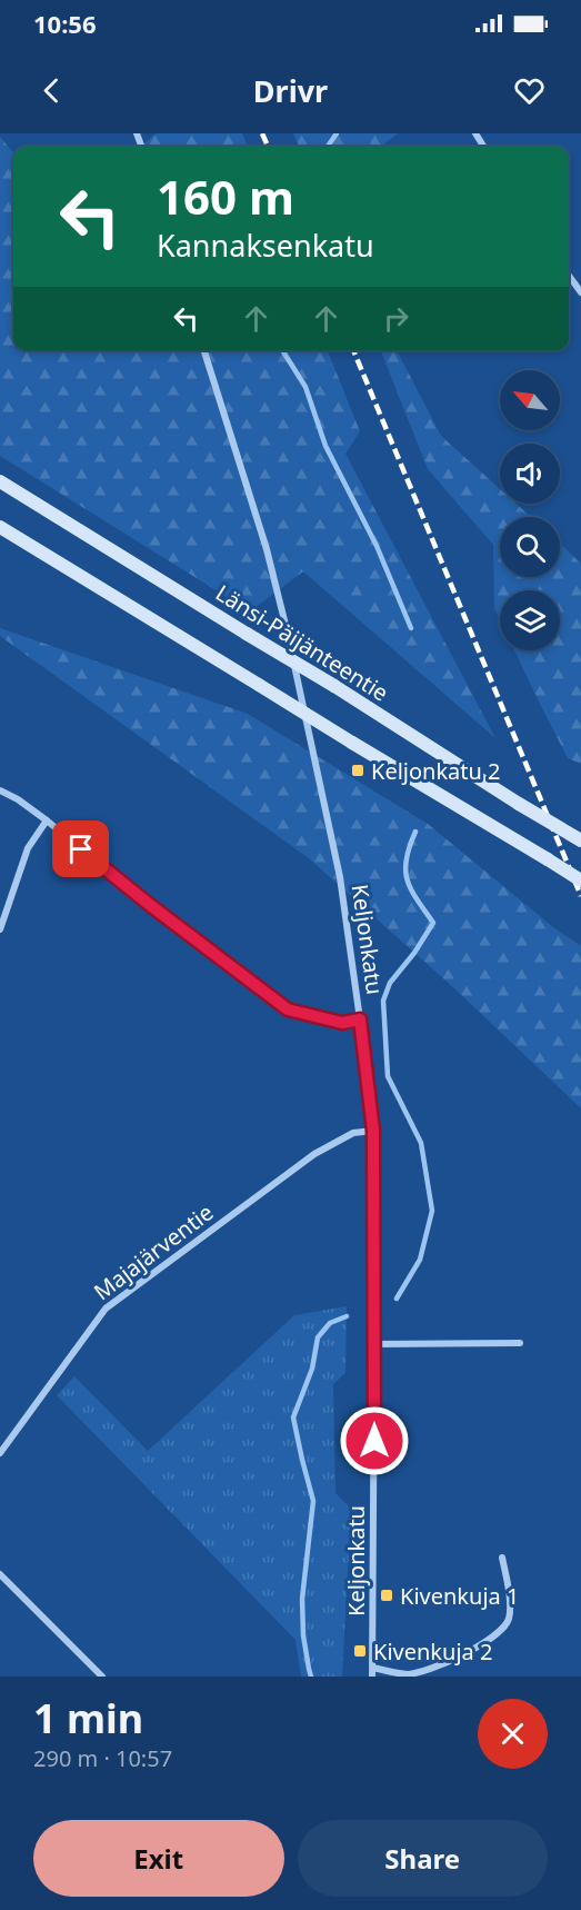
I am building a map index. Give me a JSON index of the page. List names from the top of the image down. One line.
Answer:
{"streets":{"main road":["Länsi-Päijänteentie"],"street":["Keljonkatu","Majajärventie"]},"crossings":[["Keljonkatu","Majajärventie"]],"places":{"transit":["Keljonkatu 2","Kivenkuja 1","Kivenkuja 2"]},"north":"top left","page":{"status":"10:56","header":"Drivr","turn":["160 m","Kannaksenkatu"],"heading":["1 min","290 m · 10:57"],"buttons":["Exit","Share"]}}
